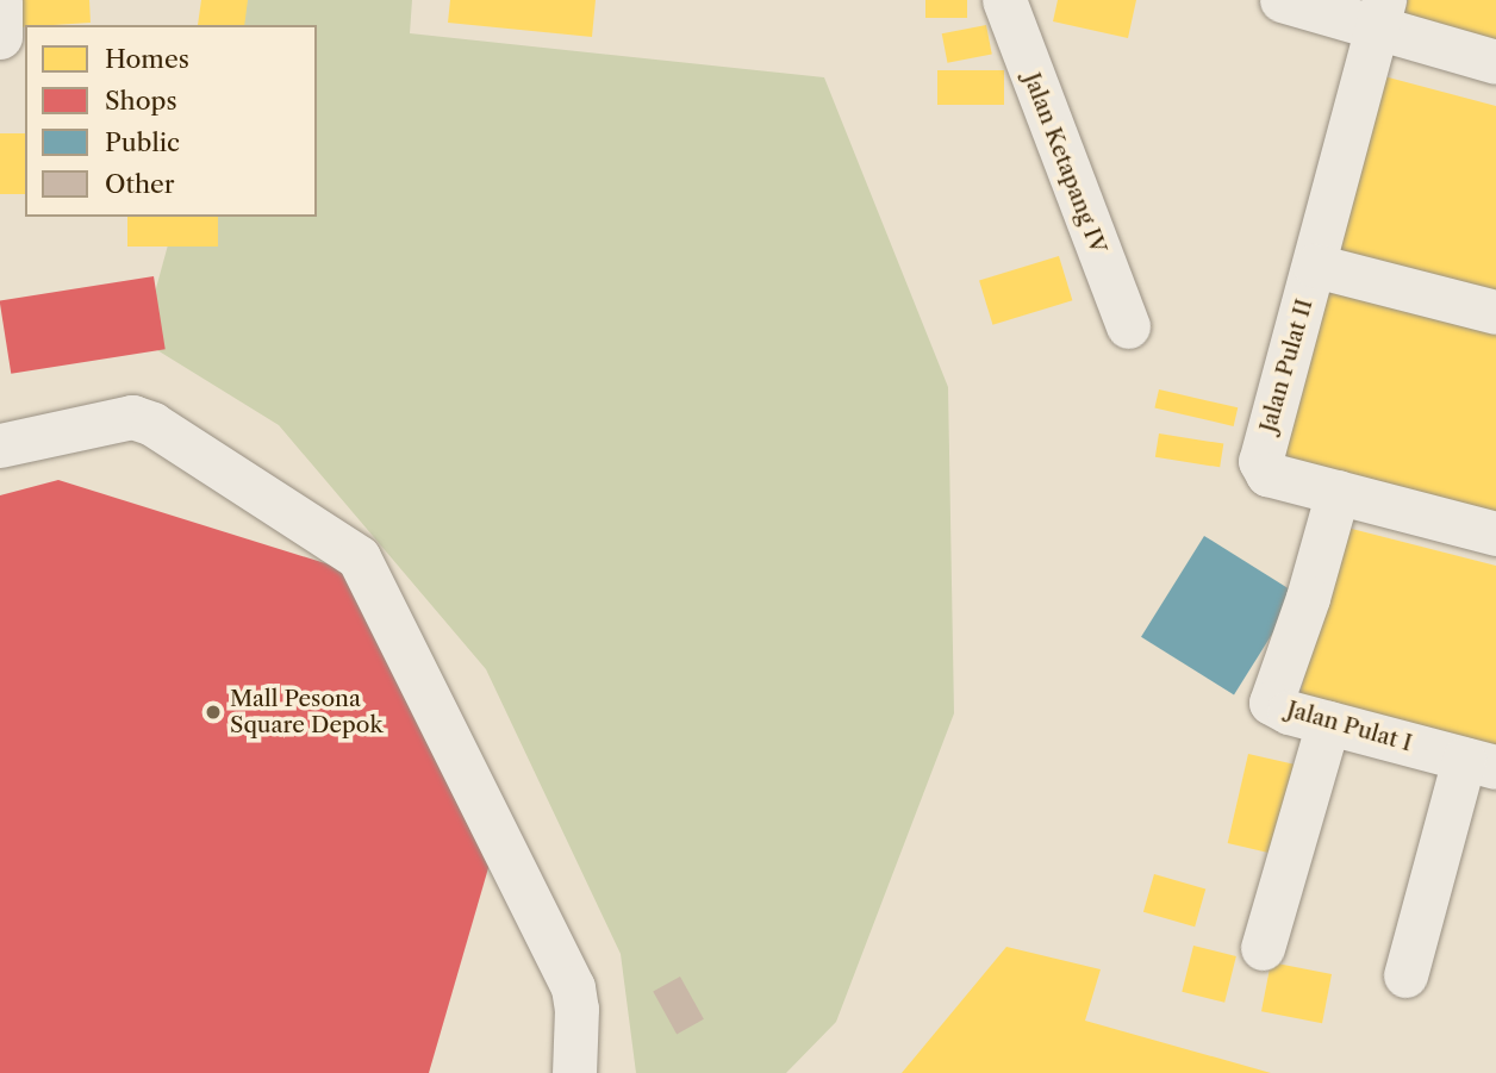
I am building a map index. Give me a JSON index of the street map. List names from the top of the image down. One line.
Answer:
{"streets":{"street":["Jalan Ketapang IV","Jalan Pulat II","Jalan Pulat I"]},"crossings":[["Jalan Pulat II","Jalan Pulat I"]],"places":["Mall Pesona Square Depok"],"legend":["Homes","Shops","Public","Other"]}
